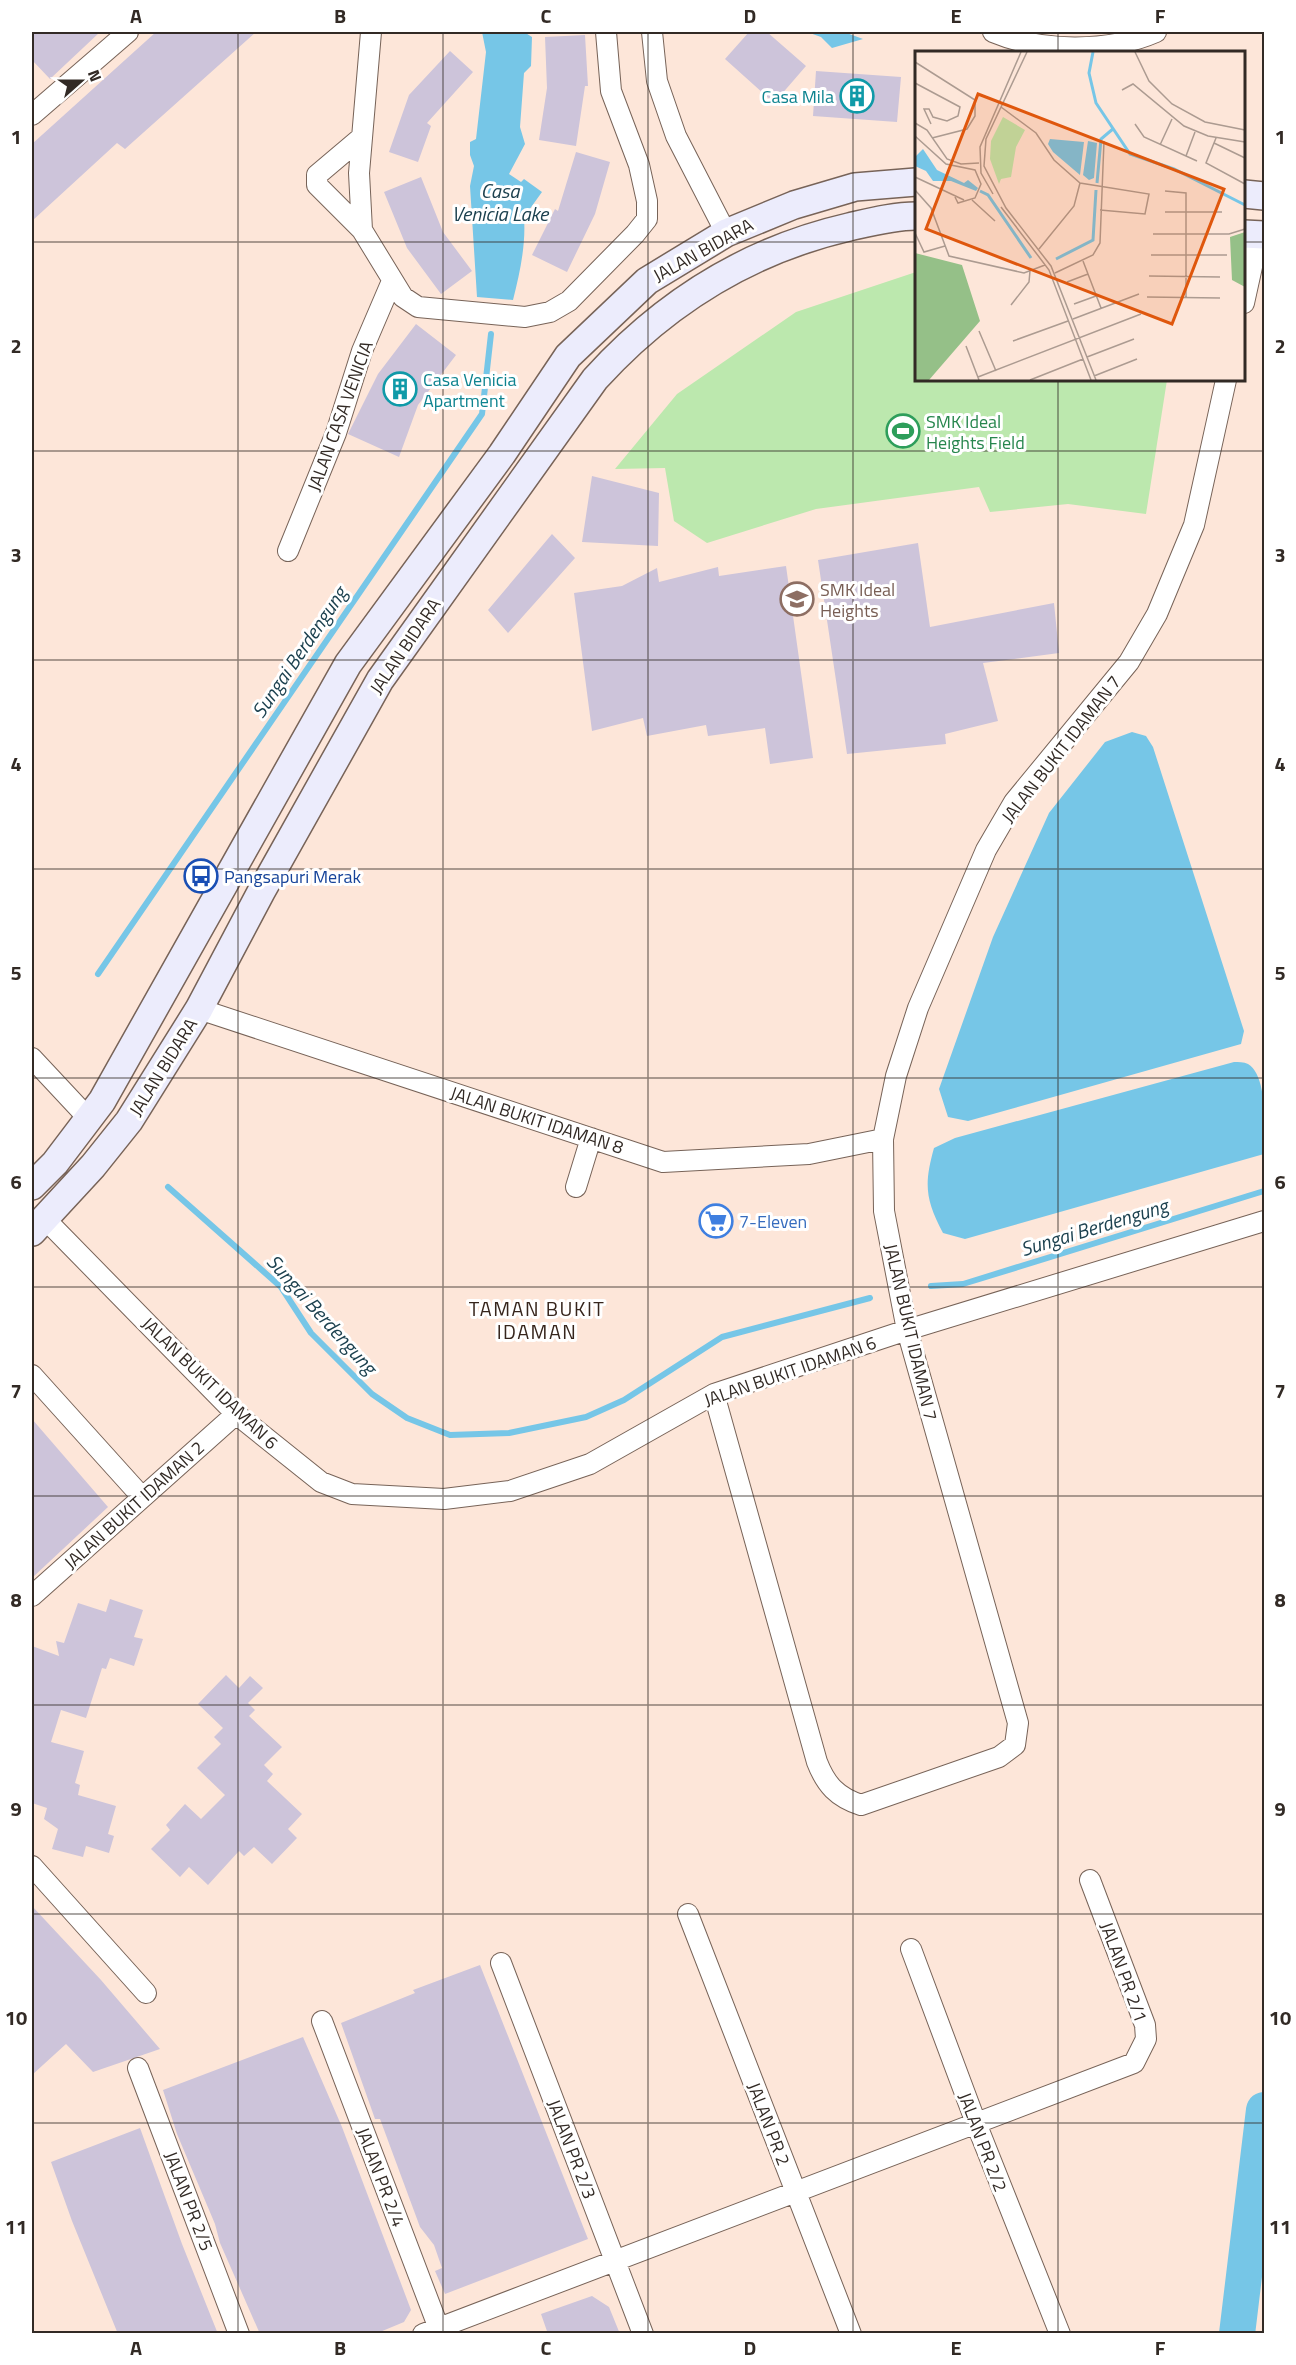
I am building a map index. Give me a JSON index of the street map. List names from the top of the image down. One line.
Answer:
{"streets":{"main road":["JALAN BIDARA"],"street":["JALAN CASA VENICIA","JALAN BUKIT IDAMAN 7","JALAN BUKIT IDAMAN 8","JALAN BUKIT IDAMAN 6","JALAN BUKIT IDAMAN 2","JALAN PR 2/1","JALAN PR 2","JALAN PR 2/2","JALAN PR 2/3","JALAN PR 2/4","JALAN PR 2/5"]},"crossings":[["JALAN BIDARA","JALAN BUKIT IDAMAN 8"],["JALAN BIDARA","JALAN BUKIT IDAMAN 6"],["JALAN BUKIT IDAMAN 7","JALAN BUKIT IDAMAN 8"],["JALAN BUKIT IDAMAN 7","JALAN BUKIT IDAMAN 6"],["JALAN BUKIT IDAMAN 6","JALAN BUKIT IDAMAN 2"],["JALAN PR 2/1","JALAN PR 2/2"]],"districts":["TAMAN BUKIT IDAMAN"],"water":["Casa Venicia Lake","Sungai Berdengung"],"places":{"building":["Casa Mila","Casa Venicia Apartment"],"sports":["SMK Ideal Heights Field"],"school or university":["SMK Ideal Heights"],"bus stop":["Pangsapuri Merak"],"supermarket":["7-Eleven"]},"north":"right","grid":{"columns":["A","B","C","D","E","F"],"rows":["1","2","3","4","5","6","7","8","9","10","11"]}}
